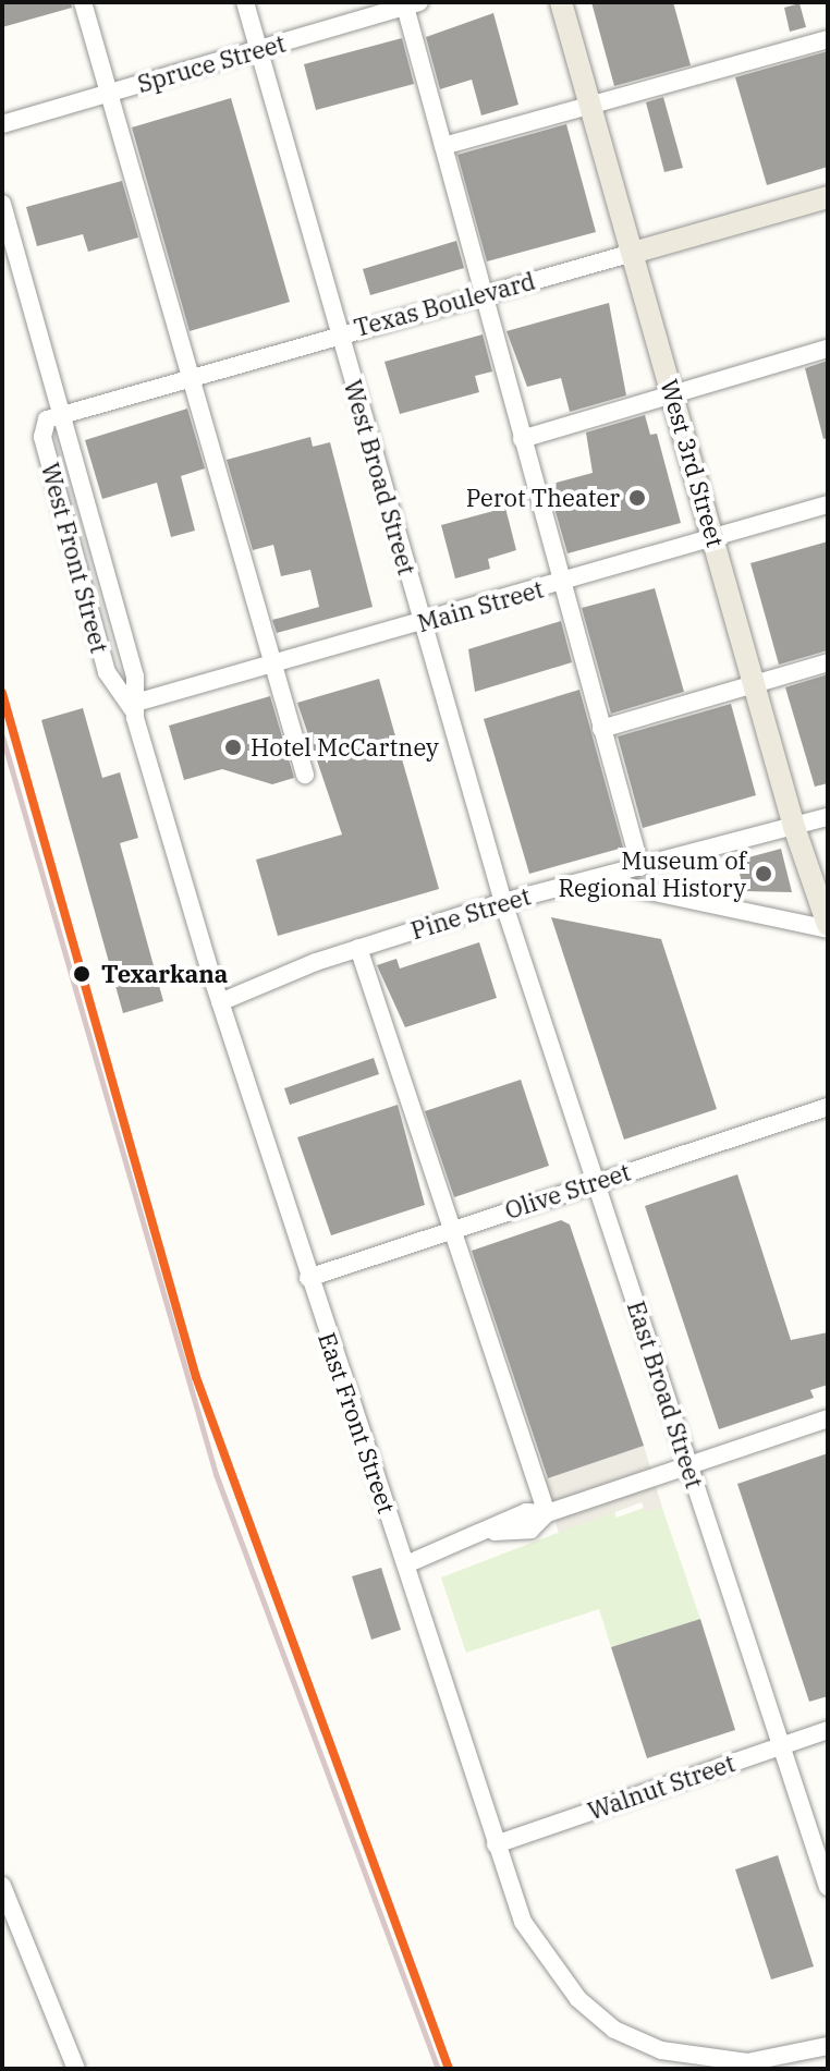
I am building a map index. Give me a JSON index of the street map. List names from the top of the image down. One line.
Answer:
{"streets":{"main road":["Texas Boulevard","West 3rd Street"],"street":["Spruce Street","West Broad Street","West Front Street","Main Street","Pine Street","Olive Street","East Broad Street","East Front Street","Walnut Street"]},"crossings":[["Spruce Street","West Broad Street"],["Texas Boulevard","West 3rd Street"],["Texas Boulevard","West Broad Street"],["Texas Boulevard","West Front Street"],["West 3rd Street","Main Street"],["West 3rd Street","Pine Street"],["West Broad Street","Main Street"],["West Broad Street","Pine Street"],["West Broad Street","East Broad Street"],["West Front Street","Main Street"],["West Front Street","Pine Street"],["West Front Street","East Front Street"],["Pine Street","East Broad Street"],["Pine Street","East Front Street"],["Olive Street","East Broad Street"],["Olive Street","East Front Street"],["East Broad Street","Walnut Street"],["East Front Street","Walnut Street"]],"places":["Perot Theater","Hotel McCartney","Museum of Regional History","Texarkana"]}
